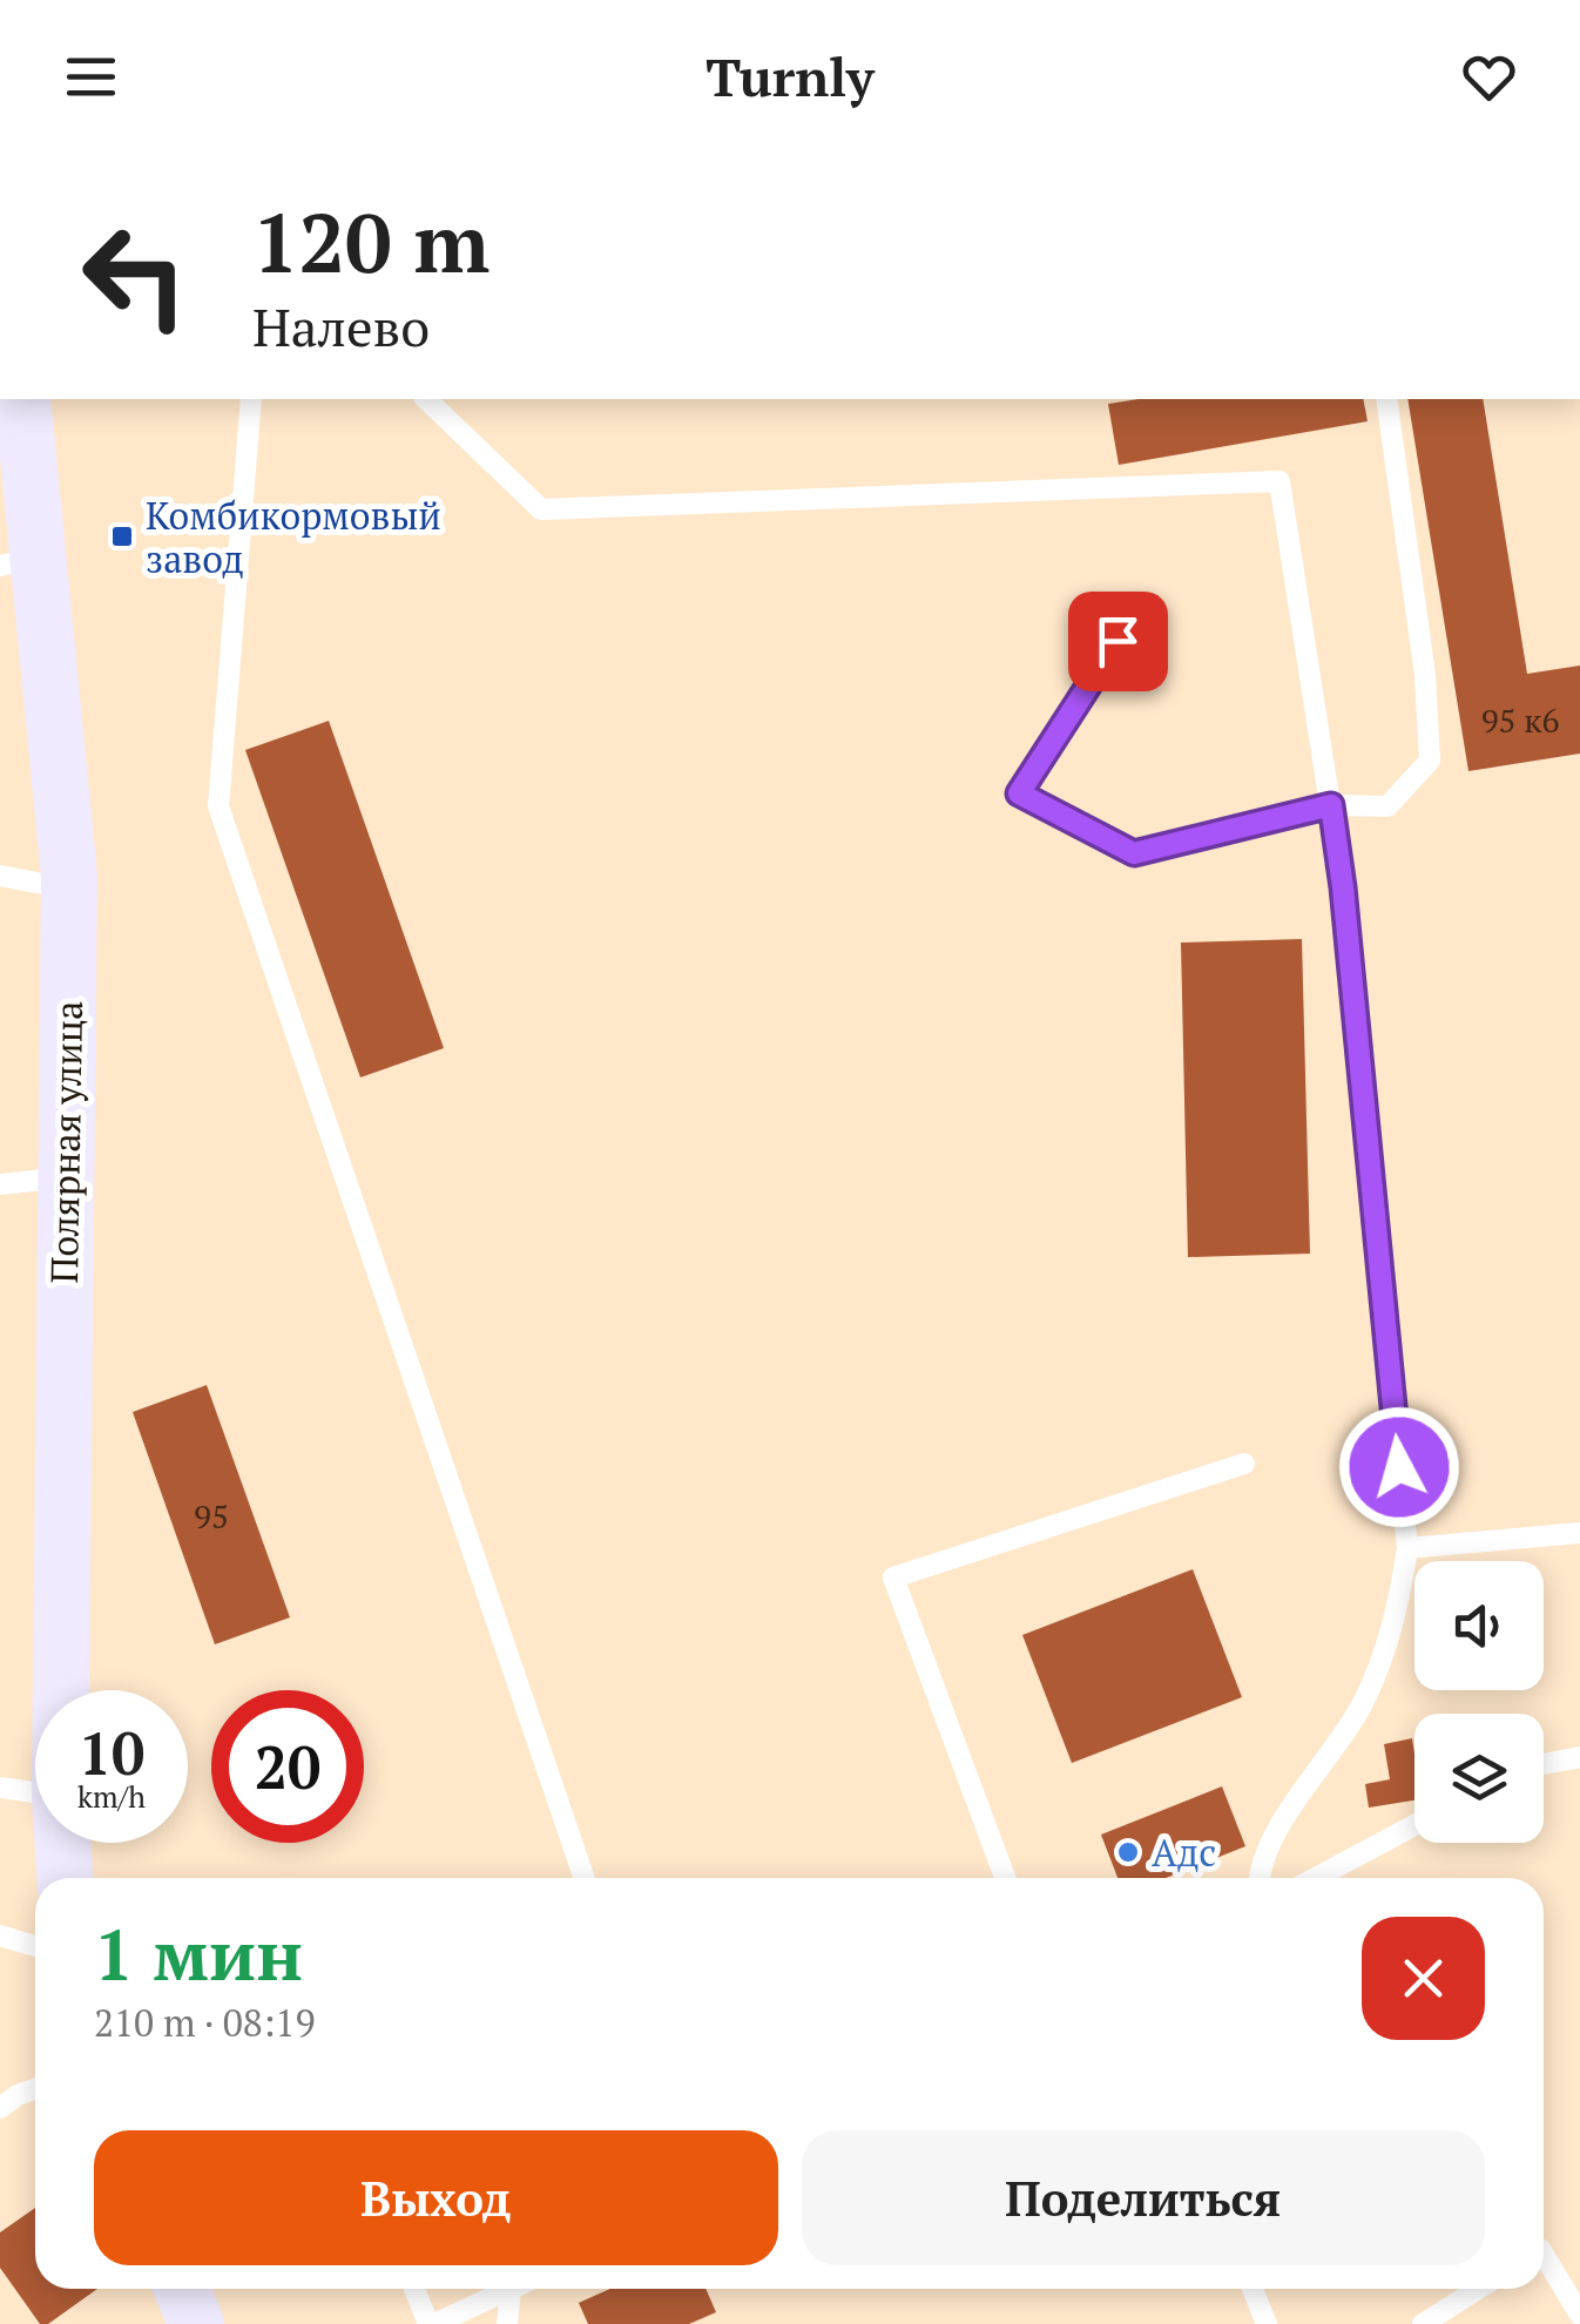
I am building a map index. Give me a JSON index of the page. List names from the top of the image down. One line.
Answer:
{"streets":{"main road":["Полярная улица"]},"places":{"transit":["Комбикормовый завод"],"other":["Адс"]},"house_numbers":["95 к6","95"],"page":{"header":"Turnly","turn":["120 m","Налево"],"speed":"10 km/h","limit":"20","heading":["1 мин","210 m · 08:19"],"buttons":["Выход","Поделиться"]}}
